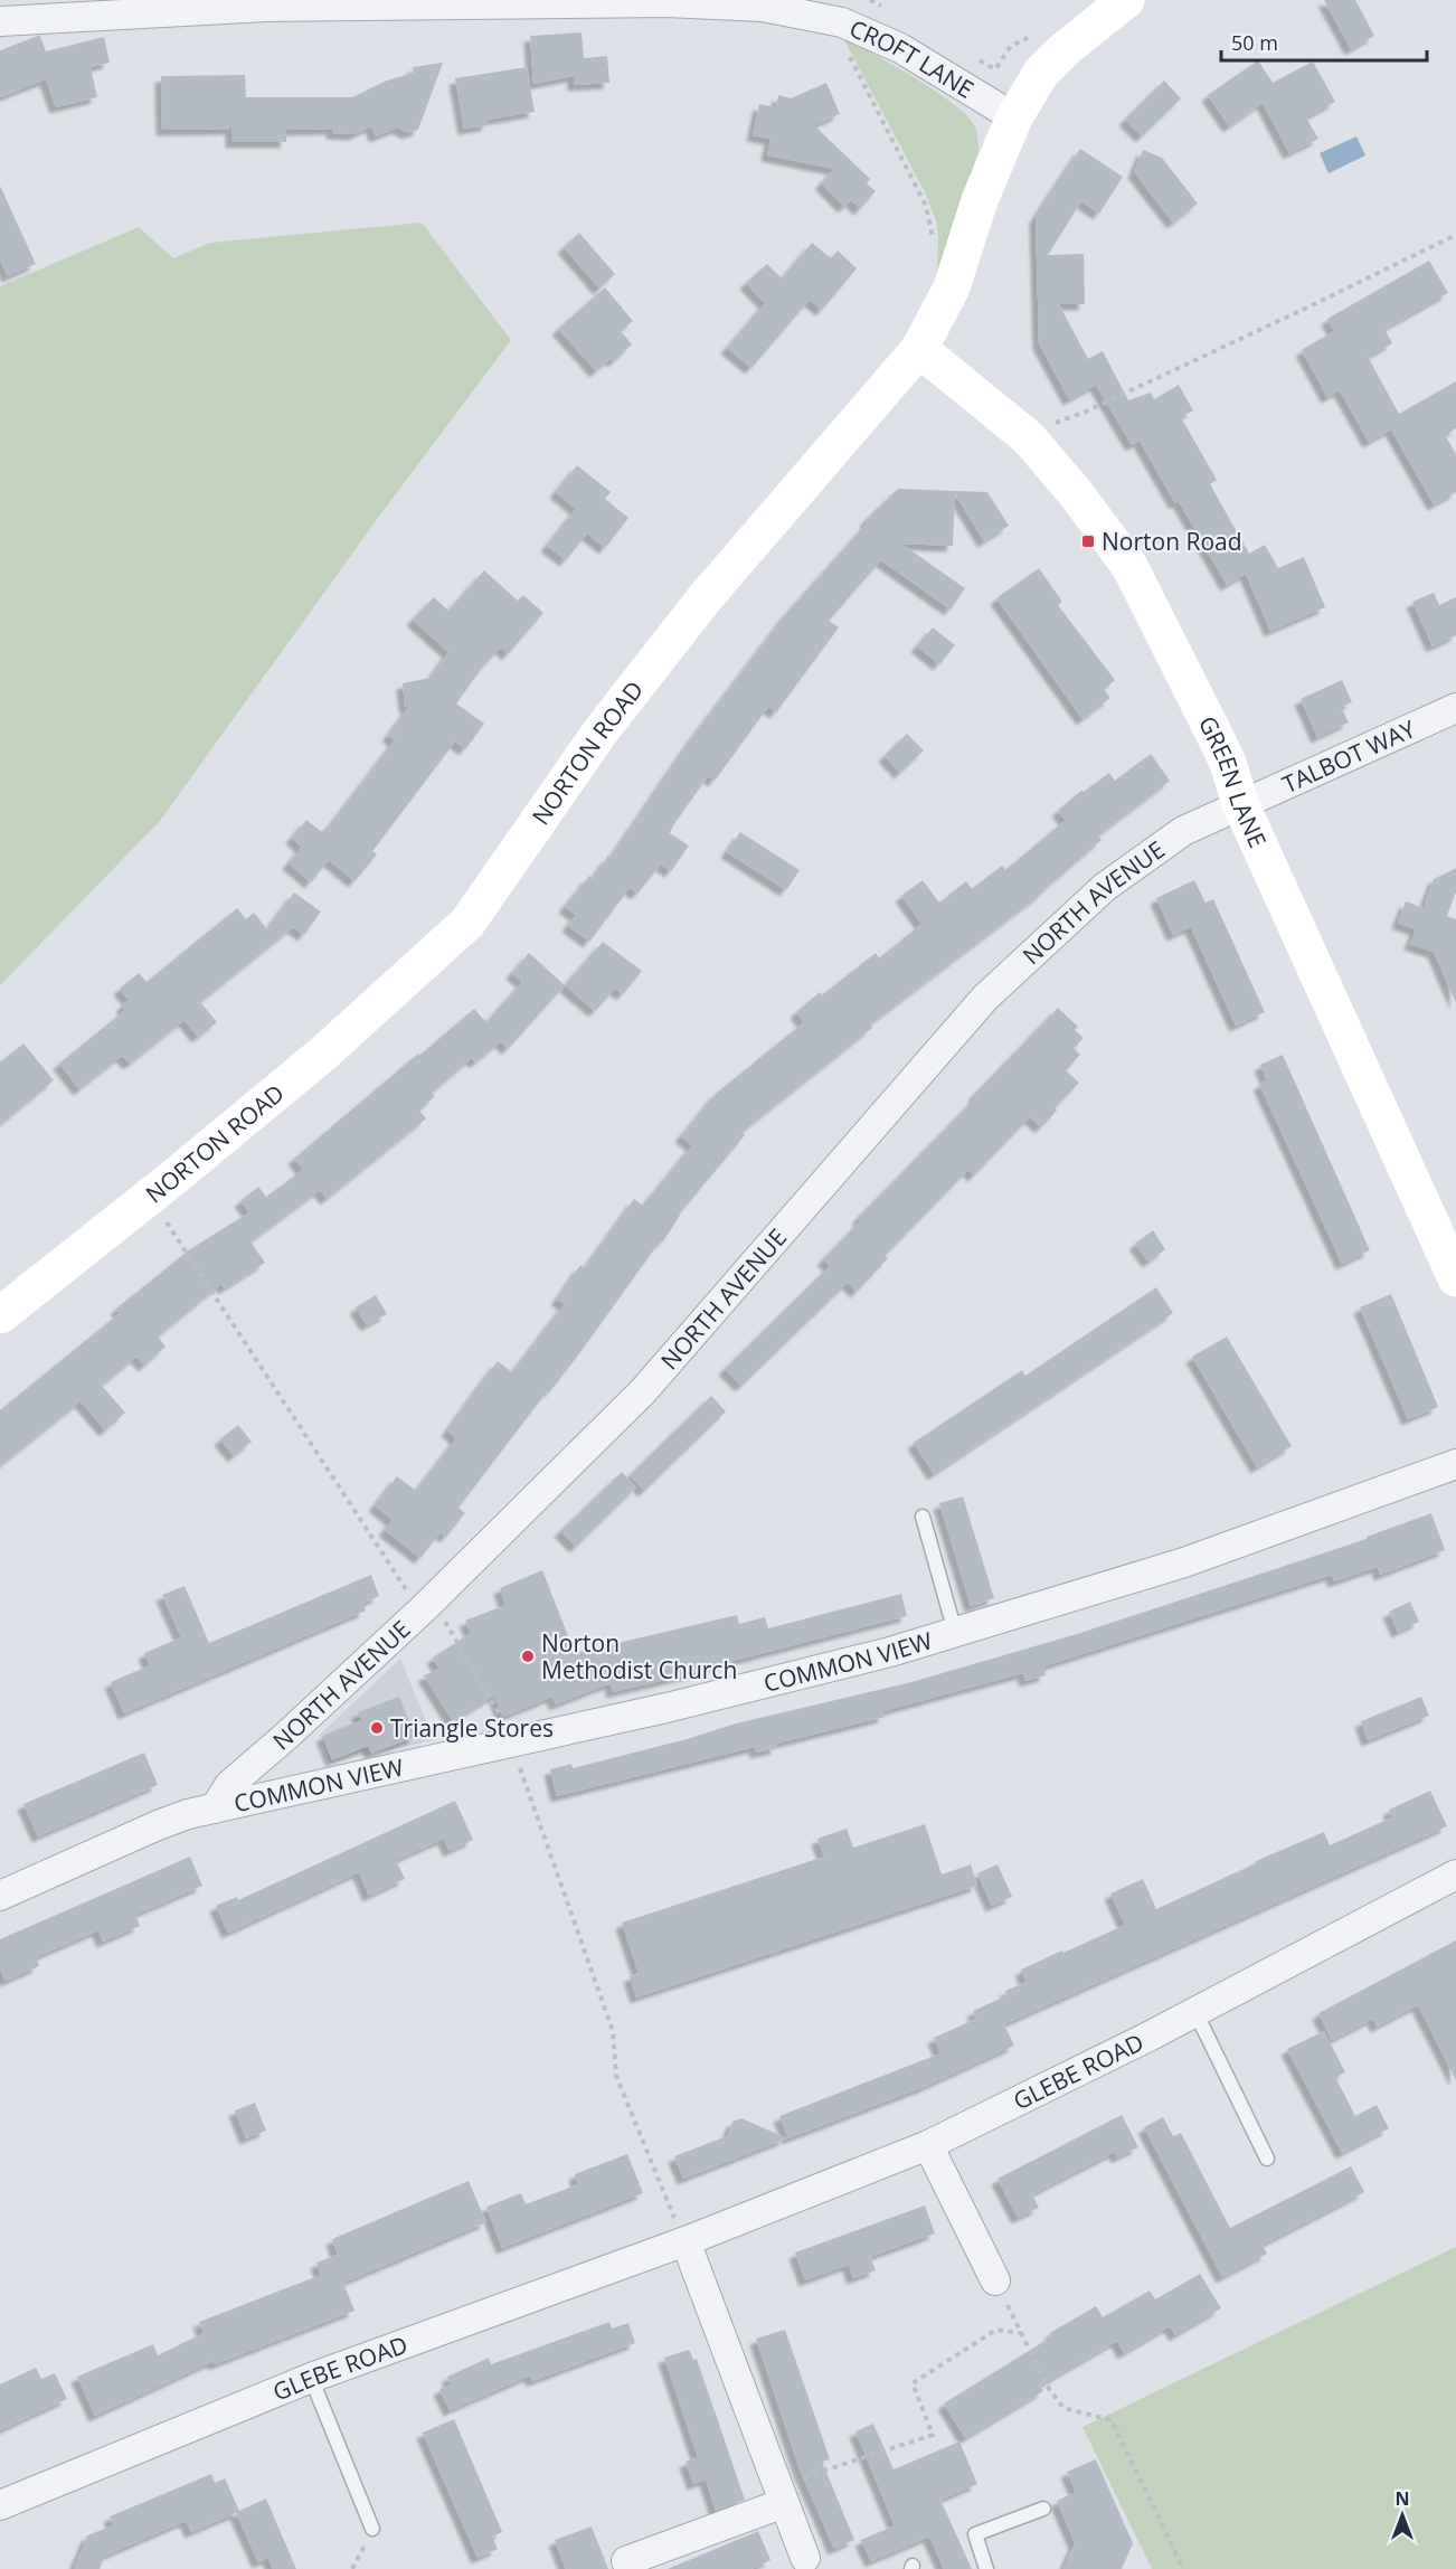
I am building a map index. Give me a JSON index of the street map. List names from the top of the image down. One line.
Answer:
{"streets":{"street":["CROFT LANE","NORTON ROAD","TALBOT WAY","GREEN LANE","NORTH AVENUE","COMMON VIEW","GLEBE ROAD"]},"crossings":[["CROFT LANE","NORTON ROAD"],["NORTON ROAD","GREEN LANE"],["TALBOT WAY","GREEN LANE"],["TALBOT WAY","NORTH AVENUE"],["GREEN LANE","NORTH AVENUE"],["NORTH AVENUE","COMMON VIEW"]],"places":{"transit":["Norton Road"],"other":["Norton Methodist Church","Triangle Stores"]},"scale_bar":"50 m","north":"top"}
